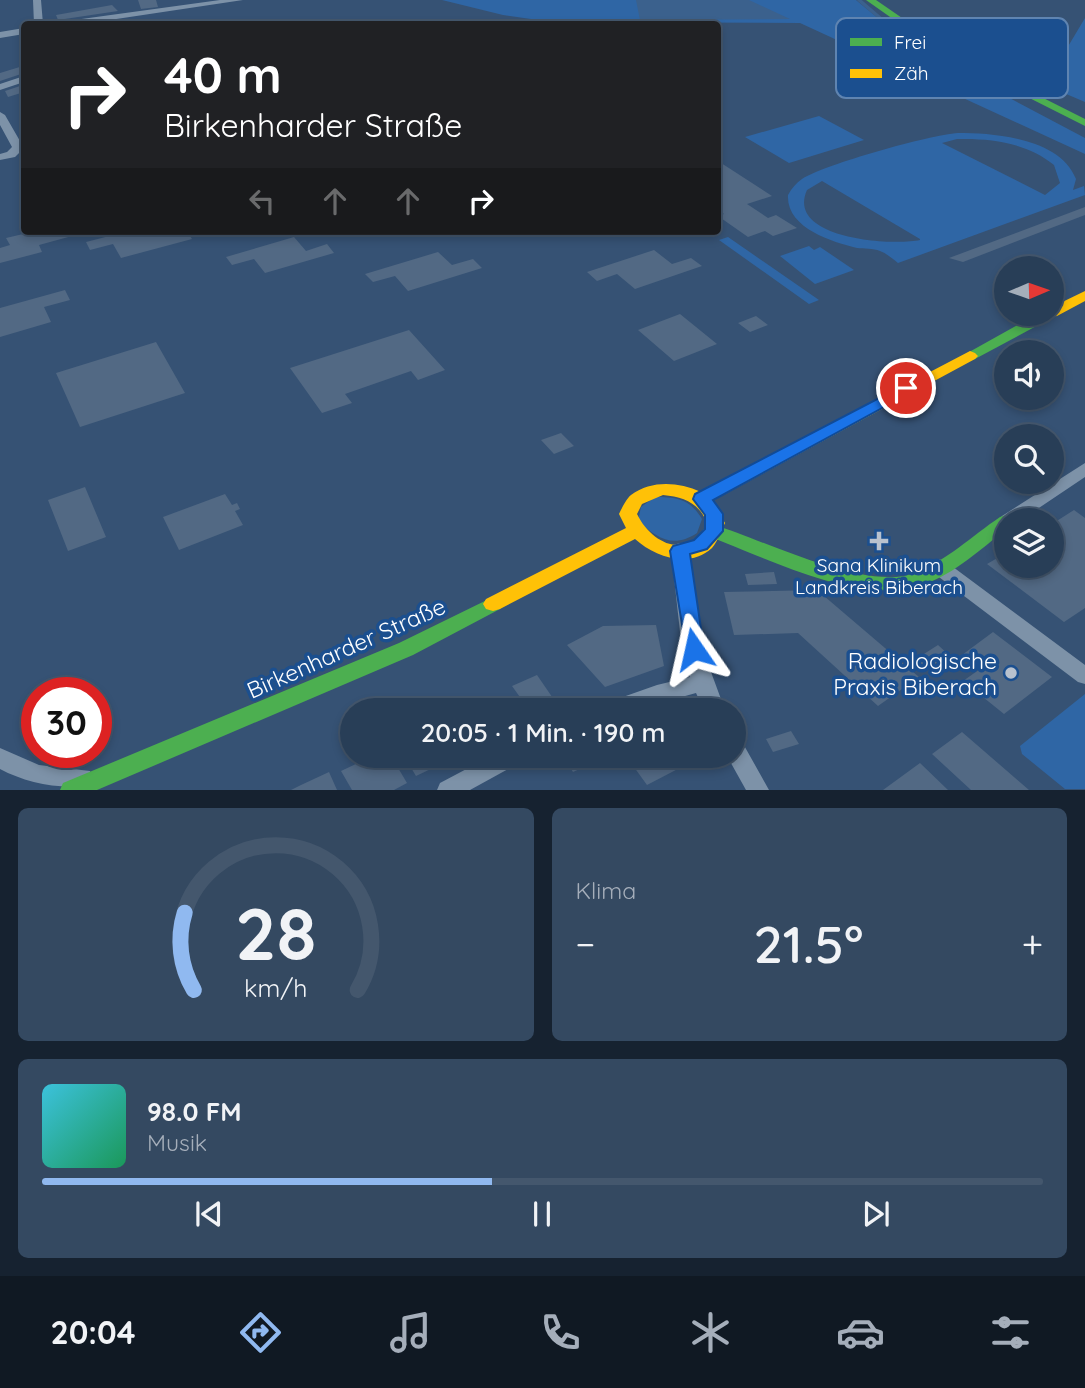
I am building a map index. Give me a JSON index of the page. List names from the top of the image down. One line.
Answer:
{"streets":{"main road":["Birkenharder Straße"]},"places":{"health":["Sana Klinikum Landkreis Biberach"],"other":["Radiologische Praxis Biberach"]},"legend":["Frei","Zäh"],"north":"right","page":{"turn":["40 m","Birkenharder Straße"],"limit":"30","trip":"20:05 · 1 Min. · 190 m","tile":"Klima","heat":["−","21.5°","+"],"song":["98.0 FM","Musik"],"tabs":"20:04","gauge":["28","km/h"]}}
